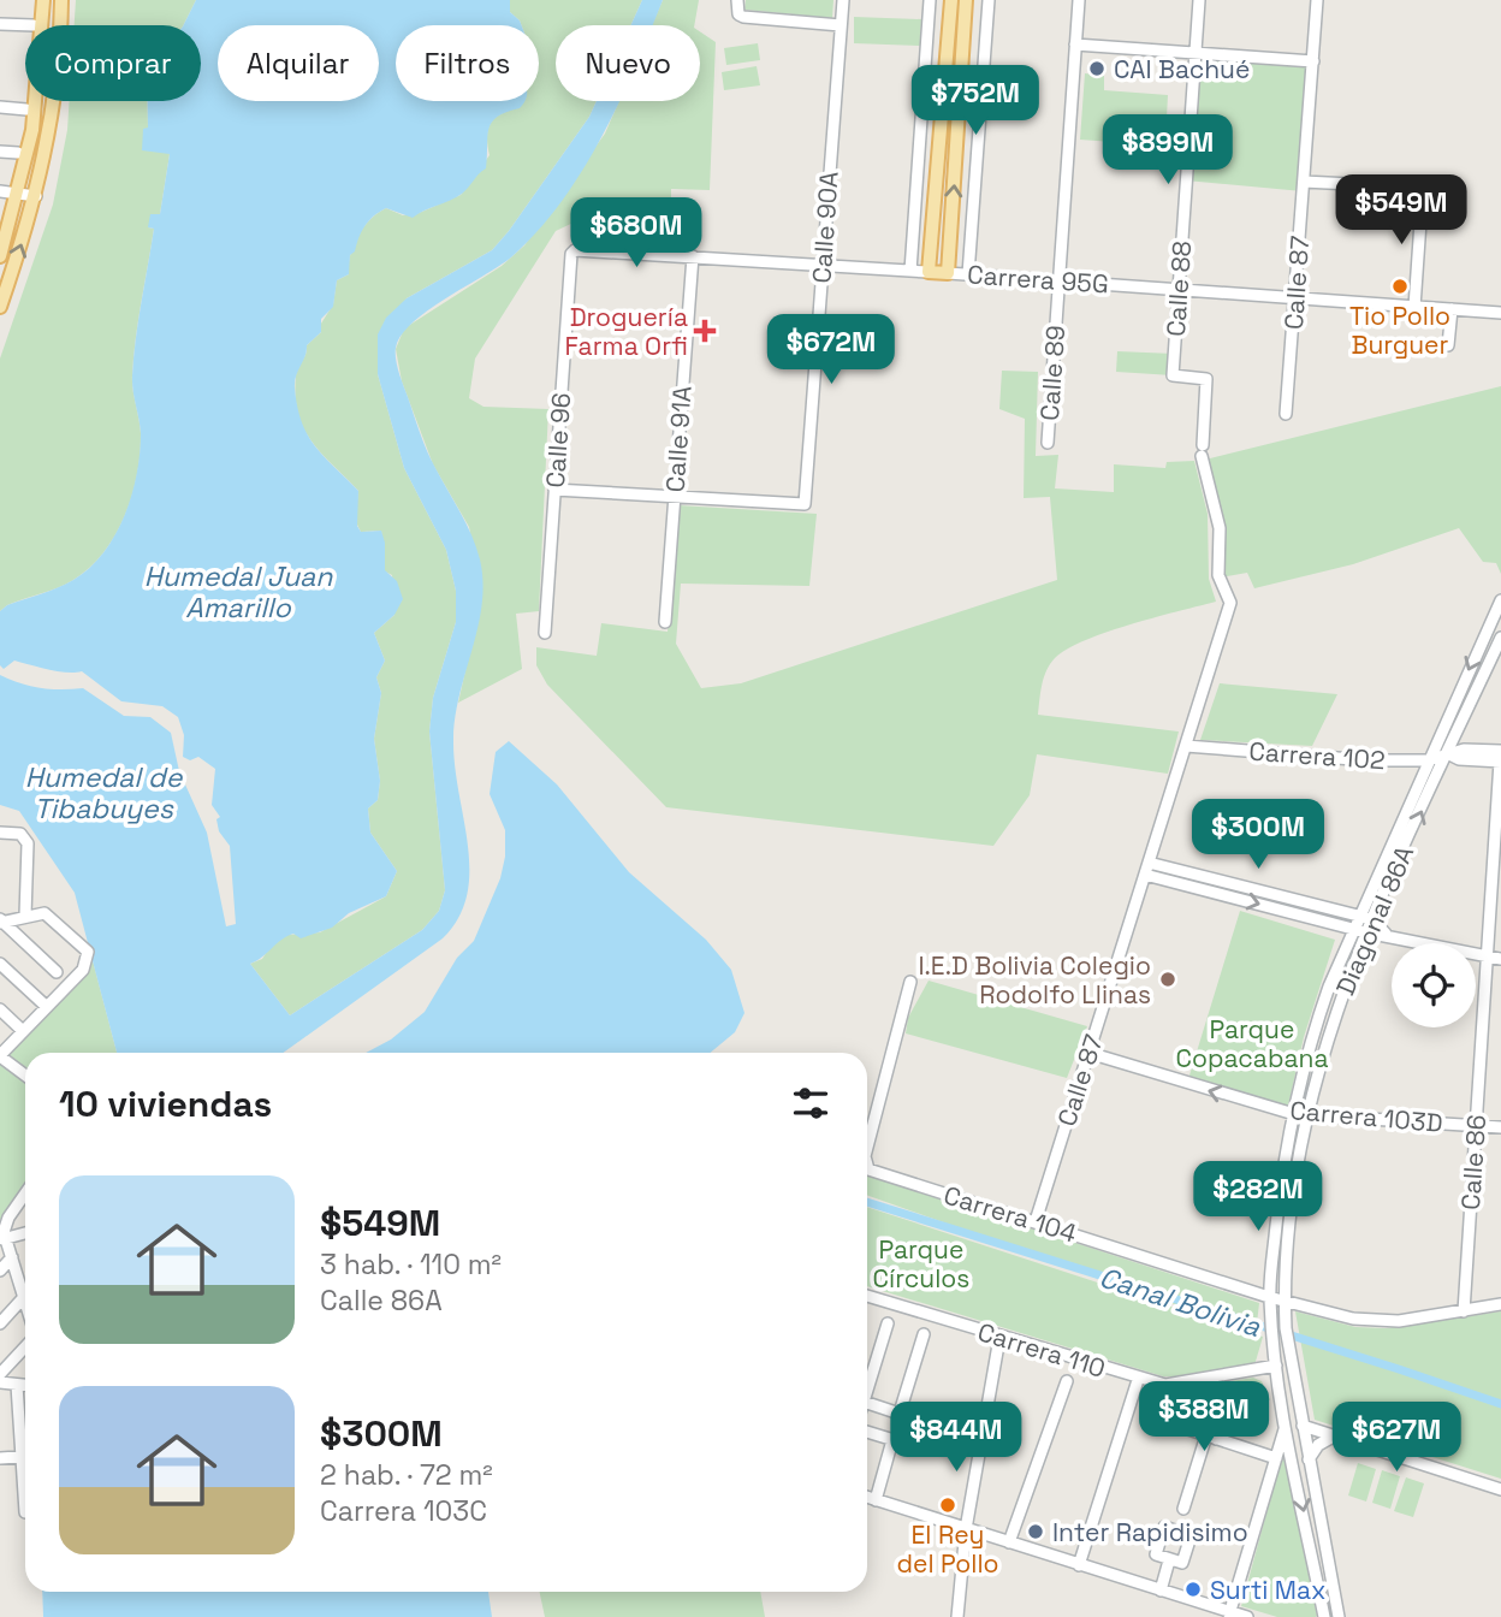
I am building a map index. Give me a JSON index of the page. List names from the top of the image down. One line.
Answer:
{"streets":{"main road":["Carrera 95G"],"street":["Calle 90A","Calle 87","Calle 88","Calle 89","Calle 91A","Calle 96","Carrera 102","Diagonal 86A","Carrera 103D","Calle 86","Carrera 104","Carrera 110"]},"crossings":[["Calle 90A","Carrera 95G"],["Calle 90A","Calle 91A"],["Carrera 95G","Calle 87"],["Carrera 95G","Calle 88"],["Carrera 95G","Calle 89"],["Carrera 95G","Calle 91A"],["Carrera 95G","Calle 96"],["Calle 87","Calle 88"],["Calle 87","Carrera 102"],["Calle 87","Carrera 103D"],["Calle 87","Carrera 104"],["Carrera 102","Diagonal 86A"],["Diagonal 86A","Carrera 103D"],["Diagonal 86A","Carrera 104"],["Diagonal 86A","Carrera 110"],["Carrera 103D","Calle 86"],["Calle 86","Carrera 104"]],"one_way":["Carrera 103D"],"water":["Humedal Juan Amarillo","Humedal de Tibabuyes","Canal Bolivia"],"parks":["Parque Copacabana","Parque Círculos"],"places":{"other":["CAI Bachué","Tio Pollo Burguer","I.E.D Bolivia Colegio Rodolfo Llinas","El Rey del Pollo","Inter Rapidisimo","Surti Max"],"health":["Droguería Farma Orfi"]},"page":{"chip":["Comprar","Alquilar","Filtros","Nuevo"],"price":["$752M","$899M","$549M","$680M","$672M","$300M","$282M","$388M","$844M","$627M"],"heading":"10 viviendas","list":[{"name":"$549M","note":"3 hab. · 110 m² · Calle 86A"},{"name":"$300M","note":"2 hab. · 72 m² · Carrera 103C"}]}}
